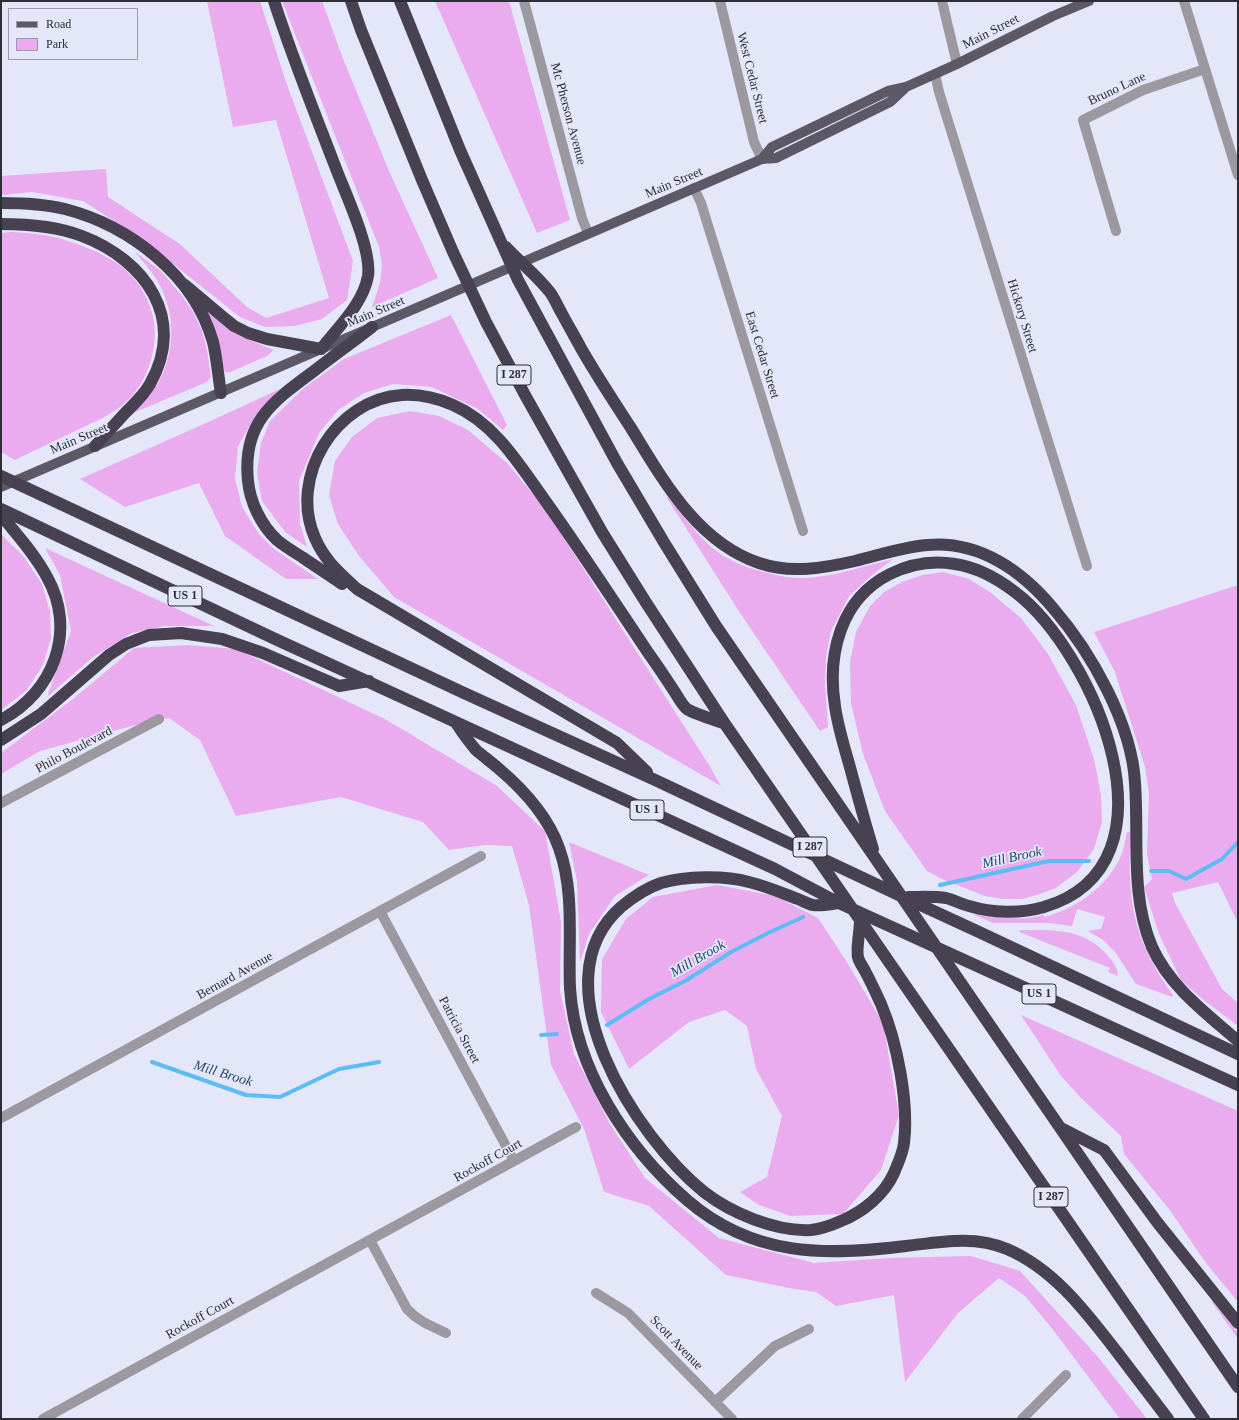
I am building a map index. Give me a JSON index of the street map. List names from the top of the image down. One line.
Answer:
{"streets":{"highway":["I 287","US 1"],"main road":["Main Street"],"street":["West Cedar Street","Bruno Lane","Mc Pherson Avenue","Hickory Street","East Cedar Street","Philo Boulevard","Bernard Avenue","Patricia Street","Rockoff Court","Scott Avenue"]},"crossings":[["Main Street","West Cedar Street"],["Main Street","Mc Pherson Avenue"],["Main Street","Hickory Street"],["Main Street","East Cedar Street"],["Bernard Avenue","Patricia Street"],["Patricia Street","Rockoff Court"]],"water":["Mill Brook"],"legend":["Road","Park"]}
